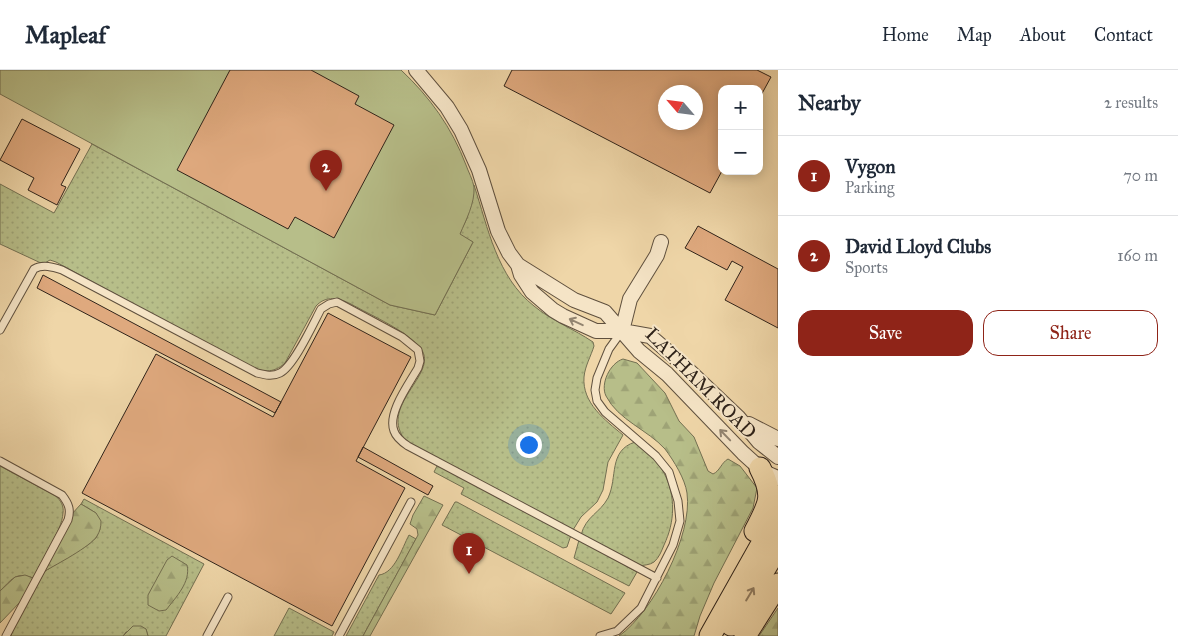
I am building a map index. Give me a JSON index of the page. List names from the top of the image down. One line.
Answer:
{"streets":{"street":["LATHAM ROAD"]},"north":"top left","page":{"header":"Mapleaf","nav":["Home","Map","About","Contact"],"heading":["Nearby","2 results"],"map_buttons":["+","−"],"list":[{"mark":"1","name":"Vygon","note":"Parking","value":"70 m"},{"mark":"2","name":"David Lloyd Clubs","note":"Sports","value":"160 m"}],"pins":["2","1"],"buttons":["Save","Share"]}}
